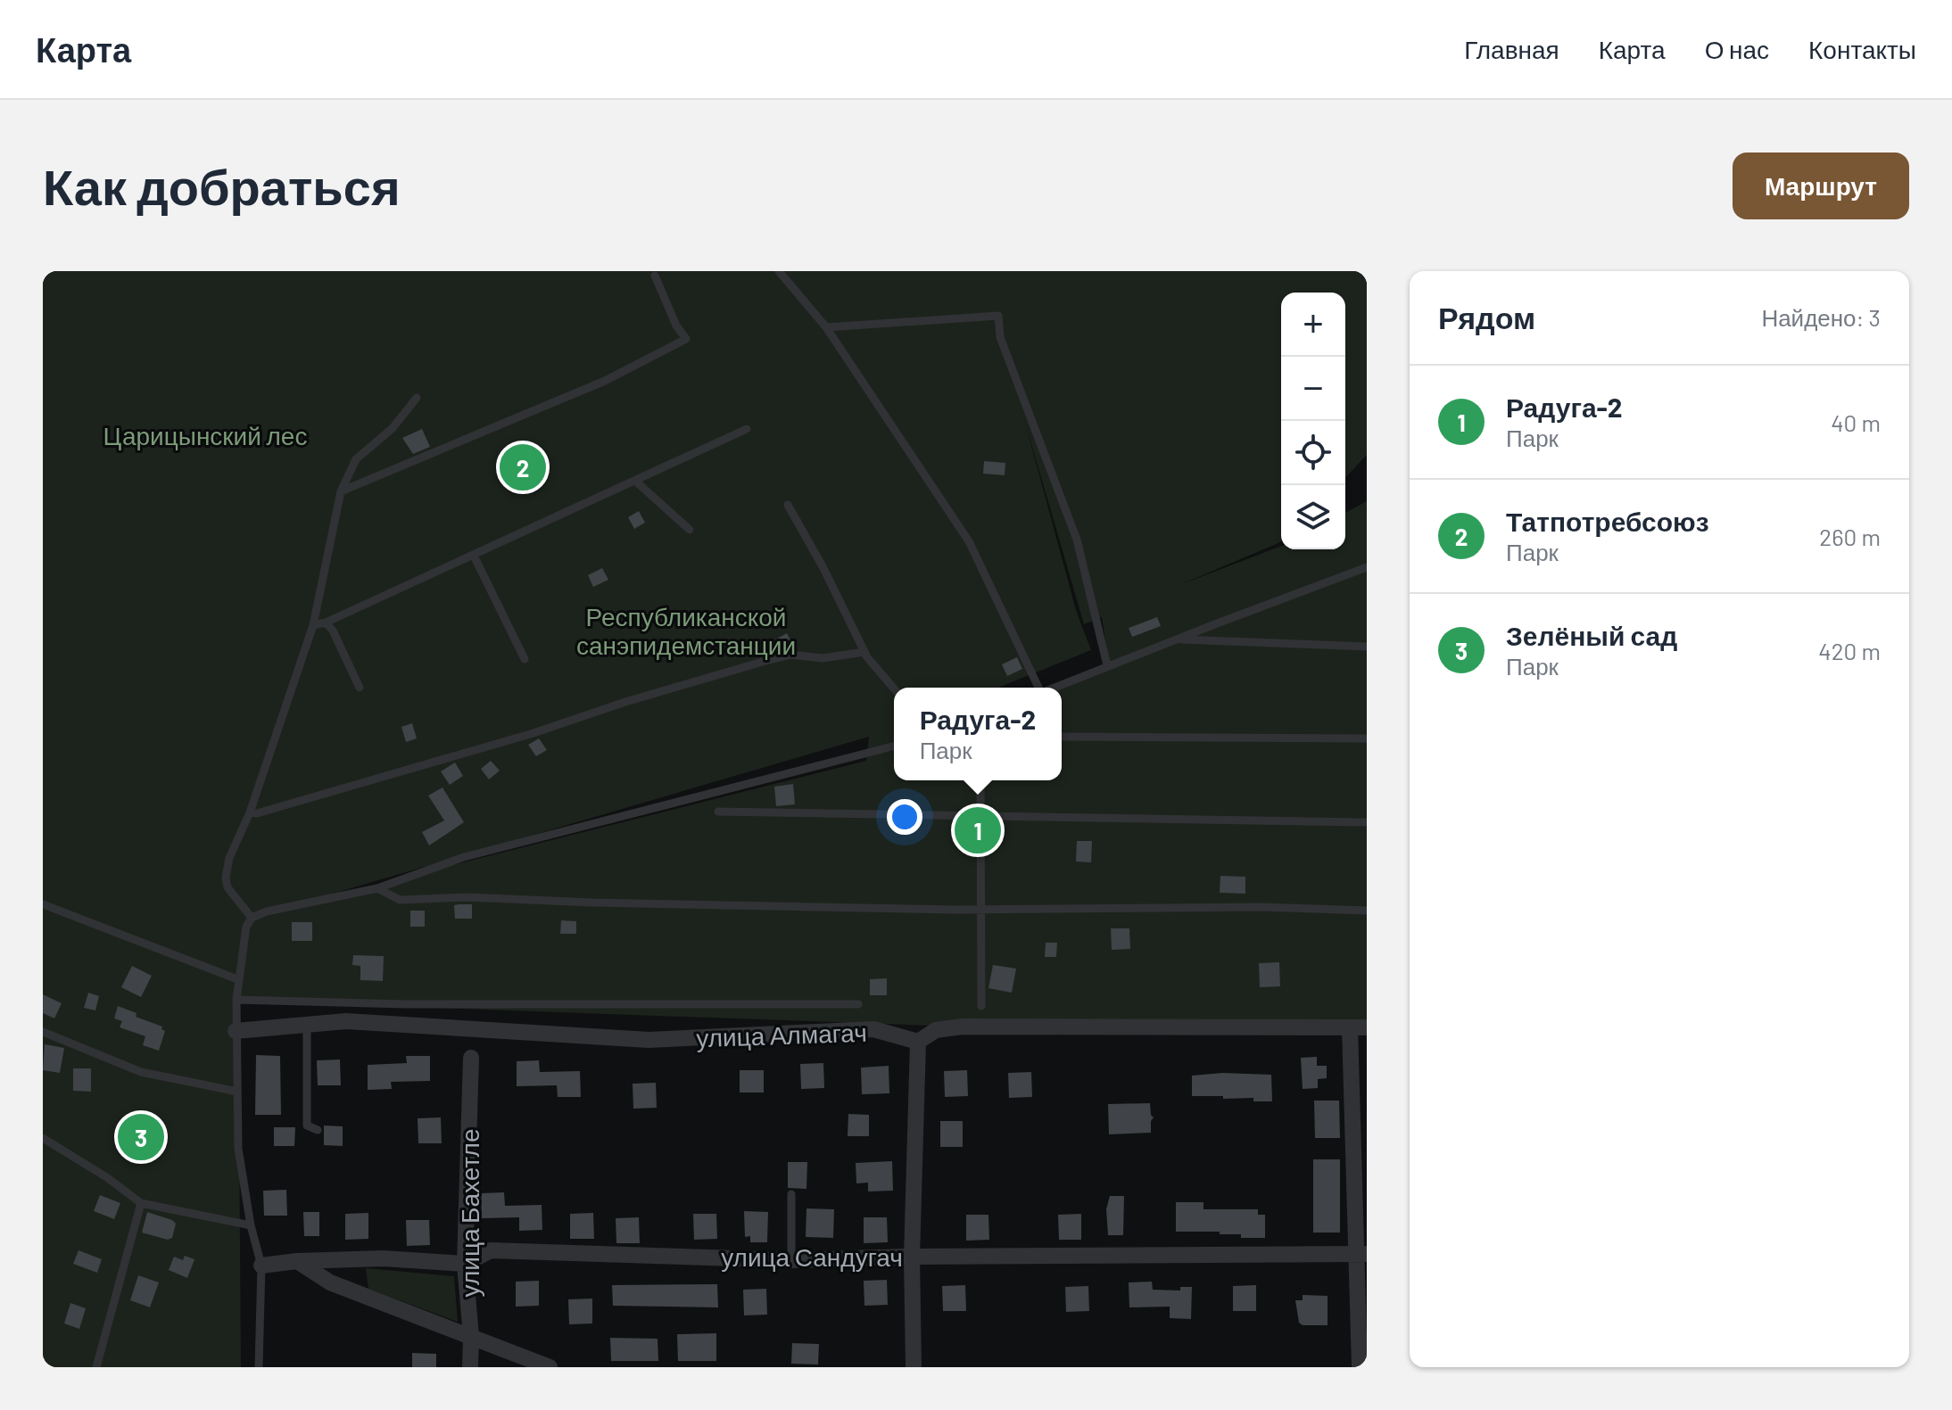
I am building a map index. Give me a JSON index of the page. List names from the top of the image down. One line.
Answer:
{"streets":{"street":["улица Алмагач","улица Бахетле","улица Сандугач"]},"crossings":[["улица Бахетле","улица Сандугач"]],"parks":["Царицынский лес","Республиканской санэпидемстанции"],"page":{"header":"Карта","nav":["Главная","Карта","О нас","Контакты"],"buttons":"Маршрут","title":"Как добраться","heading":["Рядом","Найдено: 3"],"map_buttons":["+","−"],"list":[{"mark":"1","name":"Радуга-2","note":"Парк","value":"40 m"},{"mark":"2","name":"Татпотребсоюз","note":"Парк","value":"260 m"},{"mark":"3","name":"Зелёный сад","note":"Парк","value":"420 m"}],"pins":["2","1","3"],"popup":["Радуга-2","Парк"]}}
